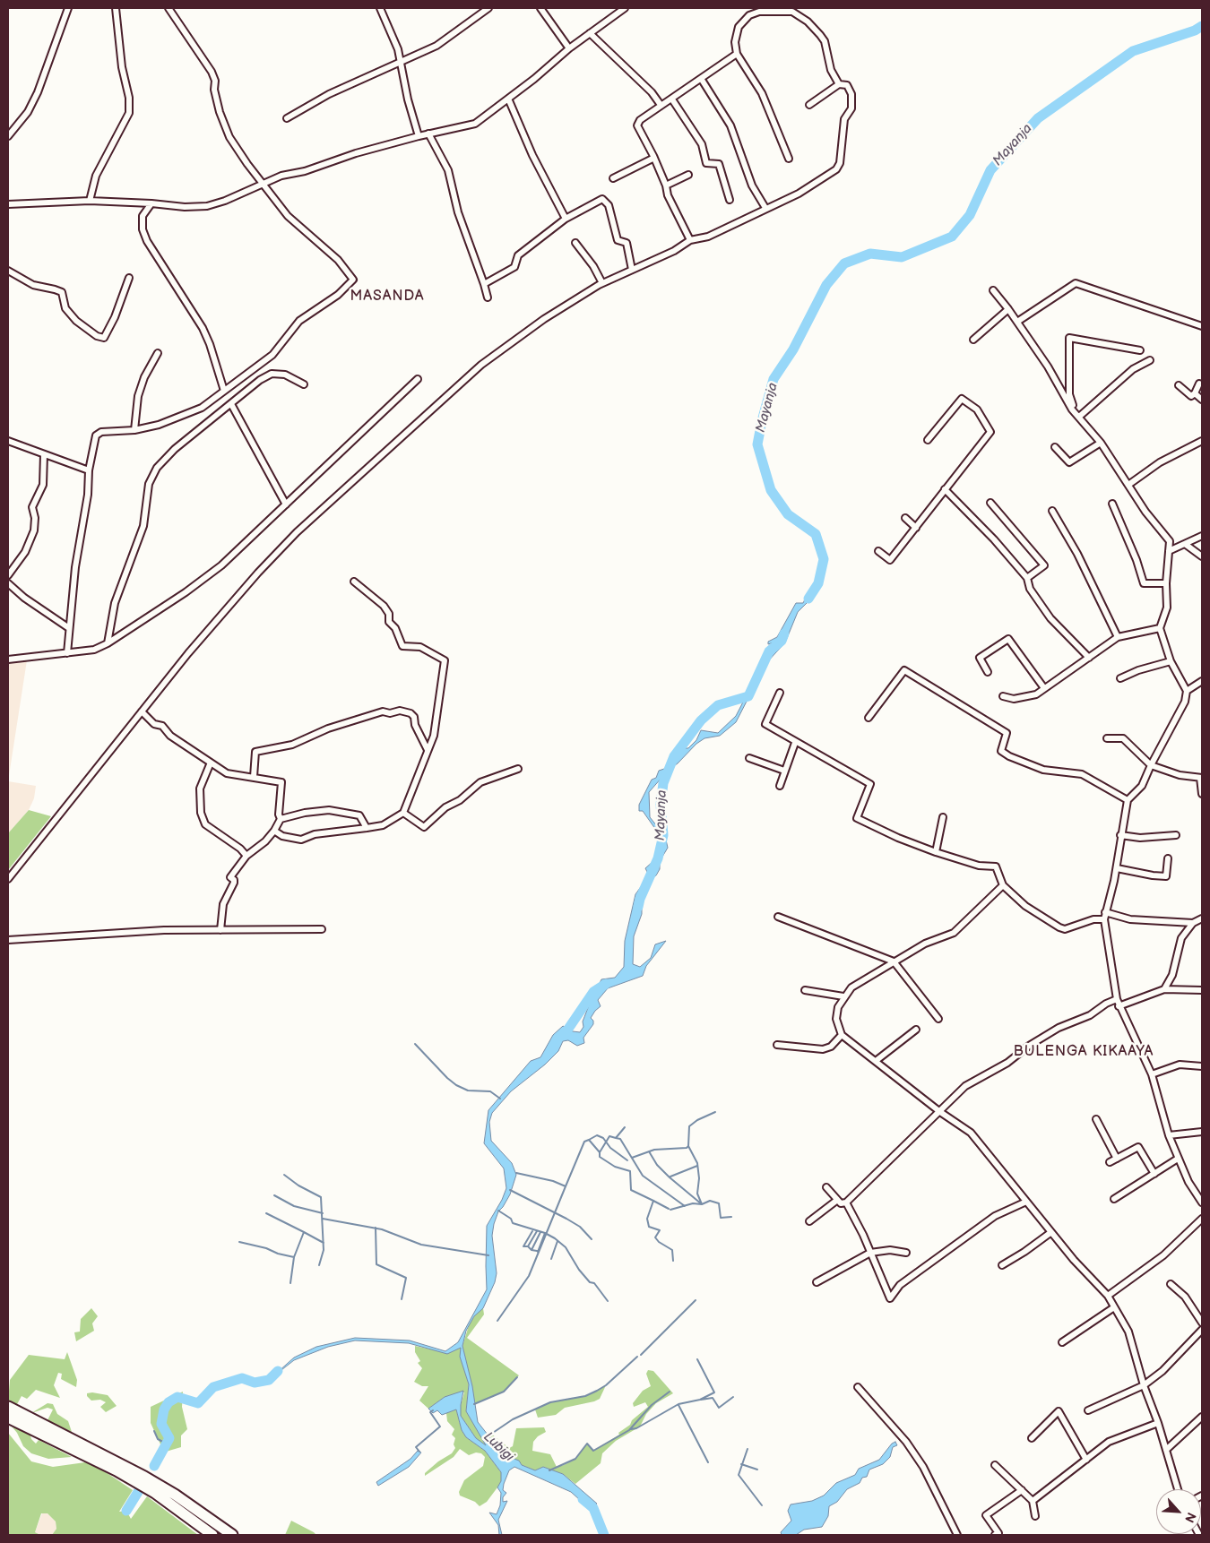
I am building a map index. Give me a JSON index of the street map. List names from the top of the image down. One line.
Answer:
{"districts":["MASANDA","BULENGA KIKAAYA"],"water":["Mayanja","Lubigi"],"north":"bottom right"}
